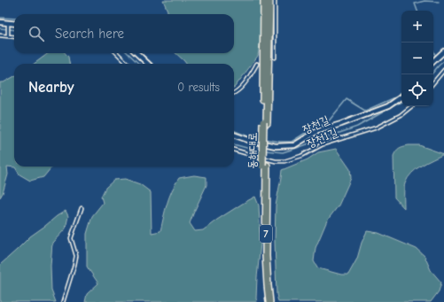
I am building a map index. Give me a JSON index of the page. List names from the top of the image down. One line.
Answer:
{"streets":{"main road":["동해대로","7"],"street":["장천길"],"lane":["장천1길"]},"crossings":[["동해대로","7"]],"page":{"map_buttons":["+","−"],"search":"Search here","heading":["Nearby","0 results"]}}
